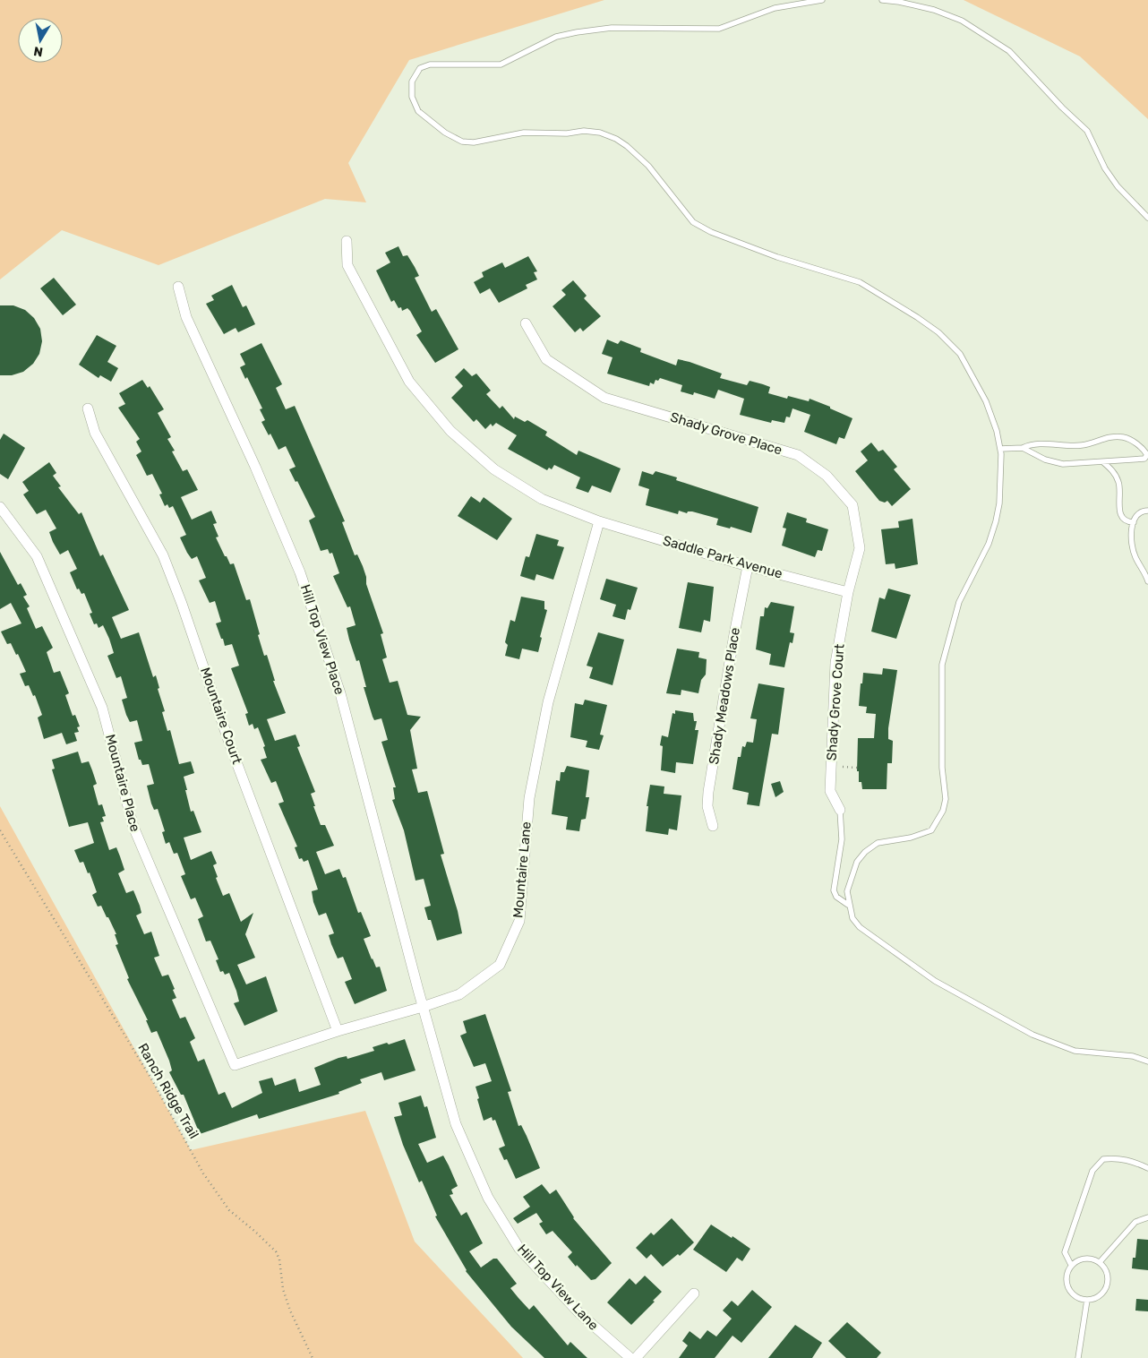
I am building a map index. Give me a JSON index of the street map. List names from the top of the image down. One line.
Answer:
{"streets":{"street":["Shady Grove Place","Saddle Park Avenue","Hill Top View Place","Shady Meadows Place","Shady Grove Court","Mountaire Court","Mountaire Place","Mountaire Lane","Hill Top View Lane"],"path":["Ranch Ridge Trail"]},"crossings":[["Shady Grove Place","Saddle Park Avenue"],["Shady Grove Place","Shady Grove Court"],["Saddle Park Avenue","Shady Meadows Place"],["Saddle Park Avenue","Shady Grove Court"],["Saddle Park Avenue","Mountaire Lane"],["Hill Top View Place","Mountaire Lane"],["Hill Top View Place","Hill Top View Lane"],["Mountaire Court","Mountaire Lane"],["Mountaire Place","Mountaire Lane"],["Mountaire Lane","Hill Top View Lane"]],"north":"bottom"}
